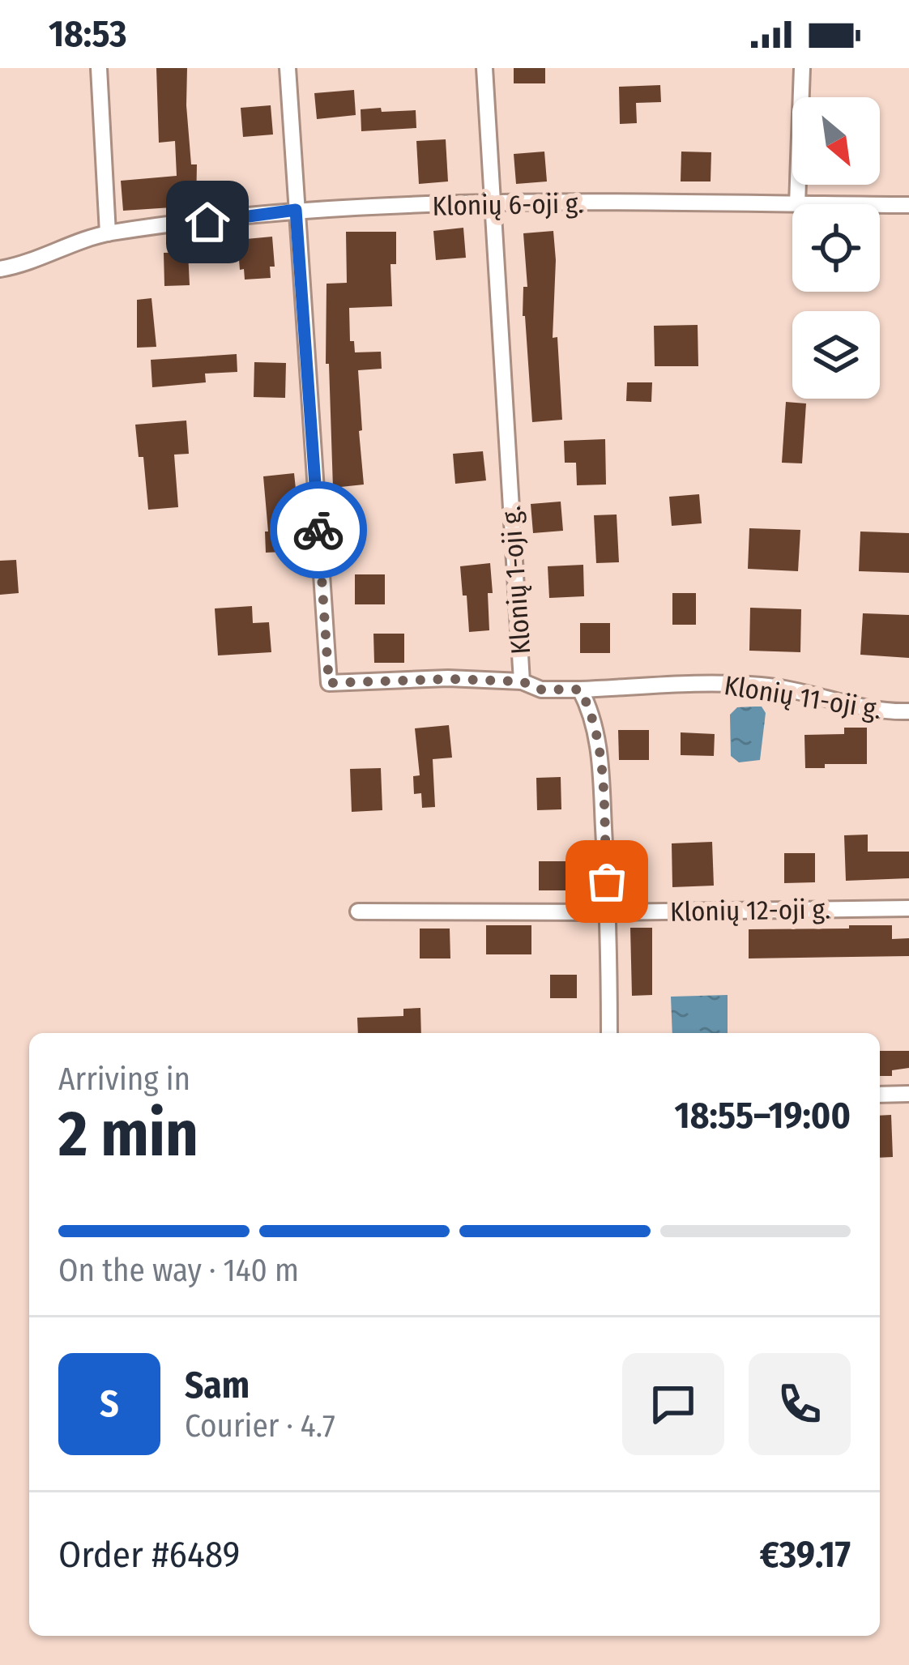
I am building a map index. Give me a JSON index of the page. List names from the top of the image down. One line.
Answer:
{"streets":{"street":["Klonių 6-oji g.","Klonių 1-oji g.","Klonių 11-oji g.","Klonių 12-oji g."]},"crossings":[["Klonių 6-oji g.","Klonių 1-oji g."],["Klonių 1-oji g.","Klonių 11-oji g."]],"north":"bottom right","page":{"status":"18:53","heading":["2 min","Arriving in","18:55–19:00"],"panel":["Sam","Courier · 4.7","Order #6489","€39.17"],"bar":"On the way · 140 m","round":"S"}}
